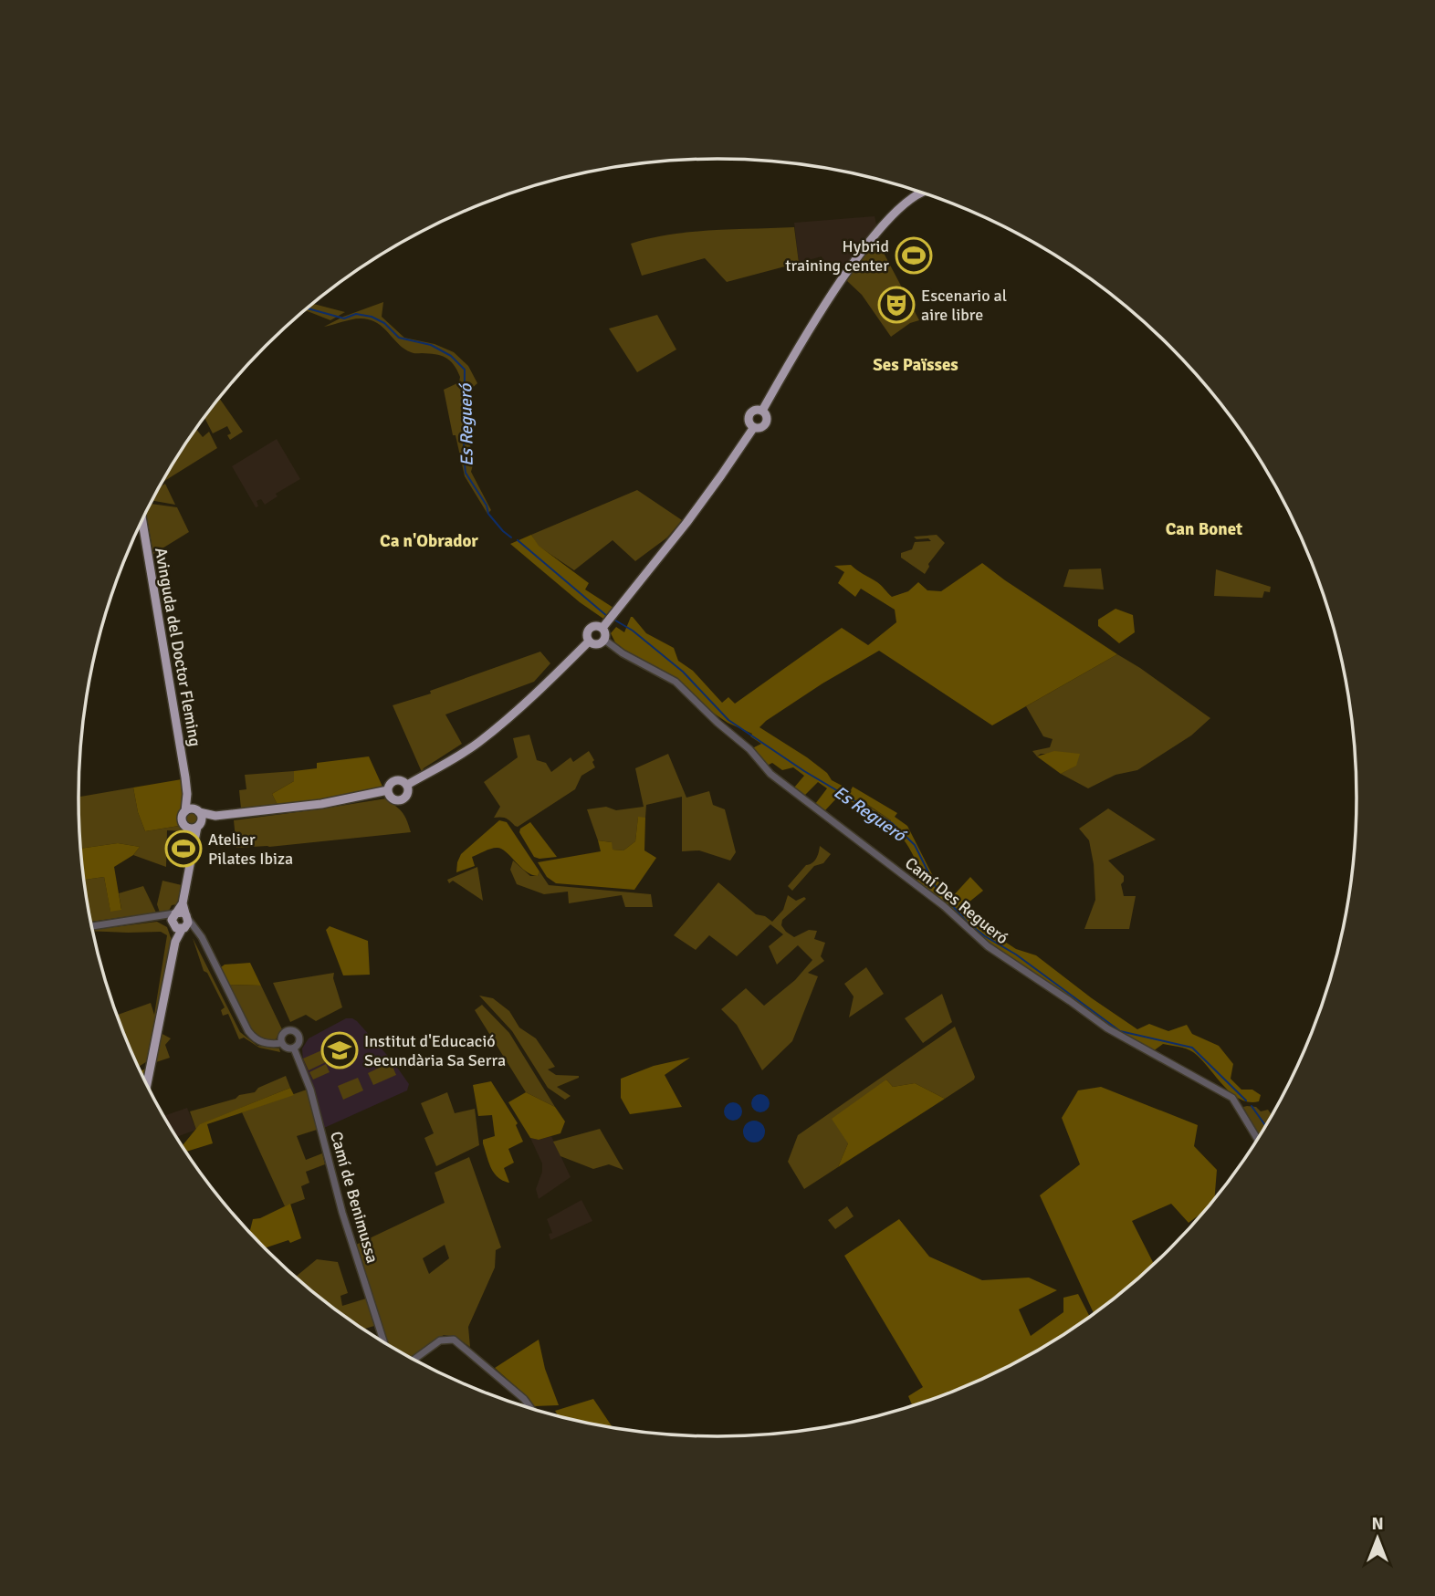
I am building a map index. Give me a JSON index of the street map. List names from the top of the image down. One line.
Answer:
{"streets":{"main road":["Avinguda del Doctor Fleming"],"street":["Camí Des Regueró","Camí de Benimussa"]},"districts":["Ses Païsses","Can Bonet","Ca n'Obrador"],"water":["Es Regueró"],"places":{"sports":["Hybrid training center","Atelier Pilates Ibiza"],"theatre":["Escenario al aire libre"],"school or university":["Institut d'Educació Secundària Sa Serra"]},"north":"top"}
